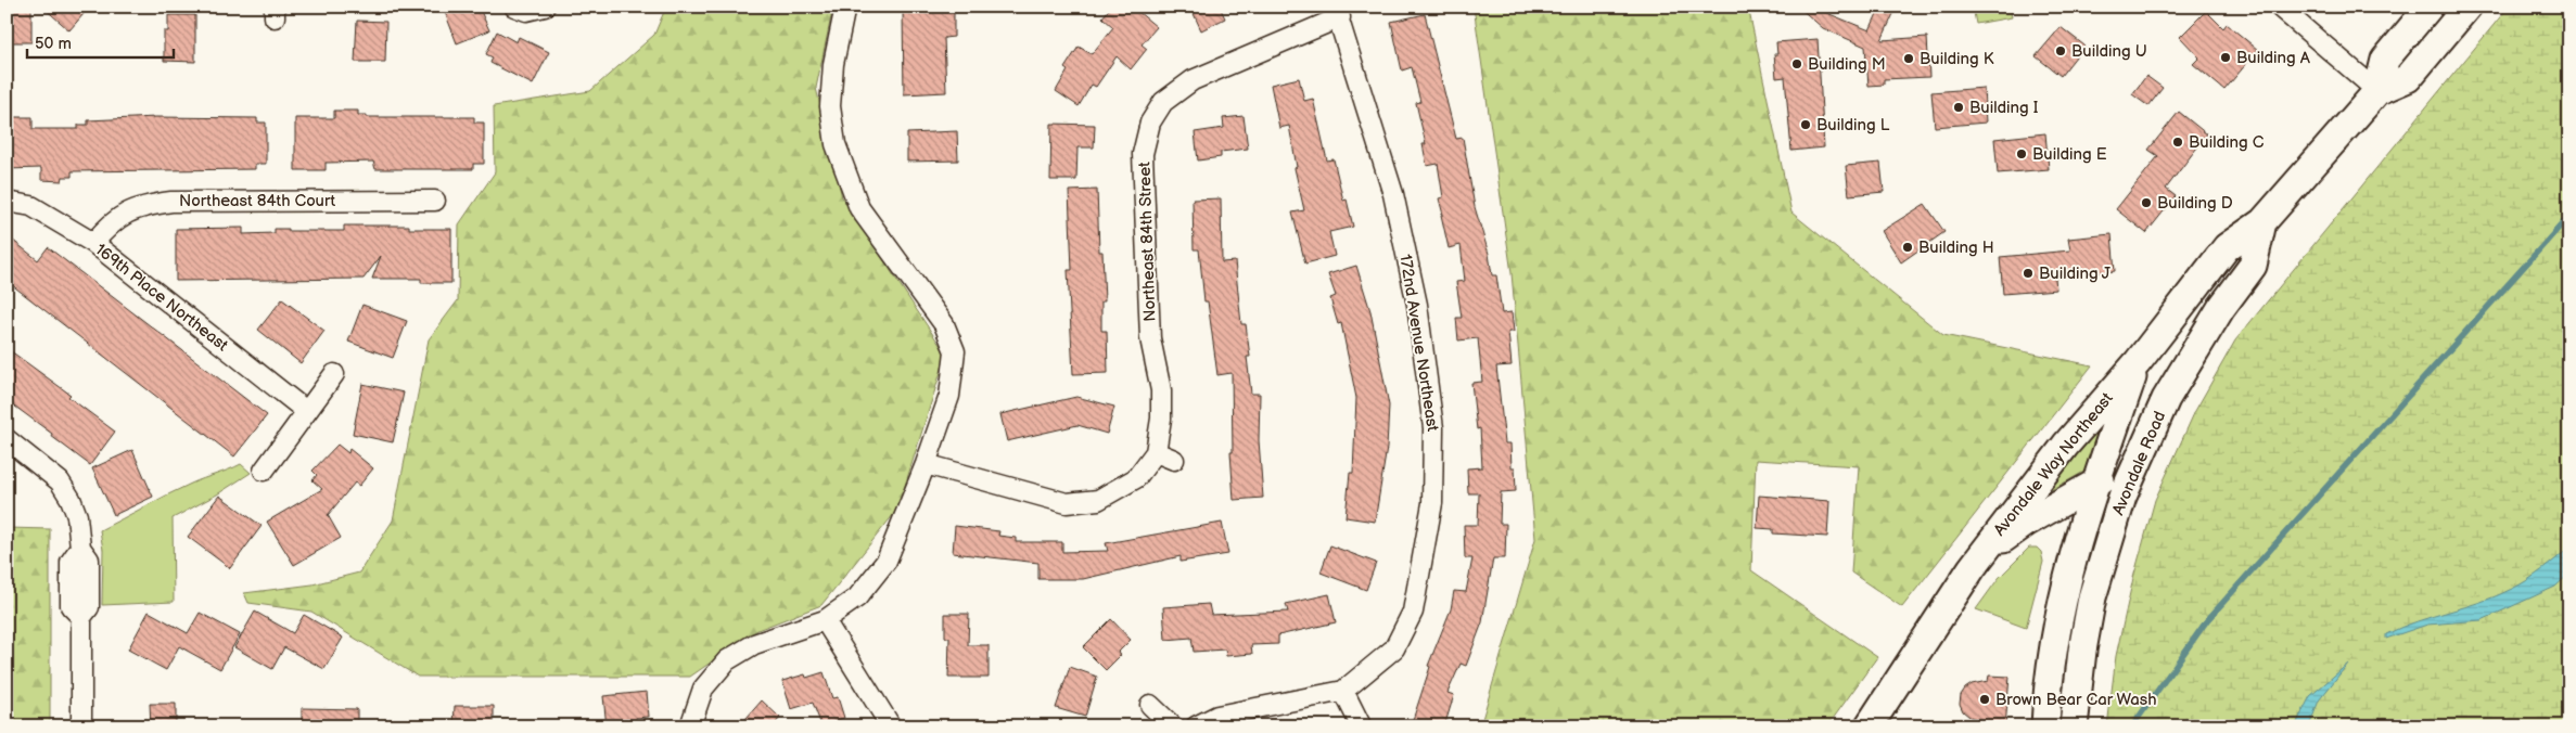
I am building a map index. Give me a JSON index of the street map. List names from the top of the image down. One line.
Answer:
{"streets":{"main road":["Avondale Road","Avondale Way Northeast"],"street":["Northeast 84th Court","Northeast 84th Street","169th Place Northeast","172nd Avenue Northeast"]},"crossings":[["Northeast 84th Court","169th Place Northeast"],["Northeast 84th Street","172nd Avenue Northeast"],["Avondale Road","Avondale Way Northeast"]],"places":["Building U","Building A","Building K","Building M","Building I","Building L","Building C","Building E","Building D","Building H","Building J","Brown Bear Car Wash"],"scale_bar":"50 m"}
